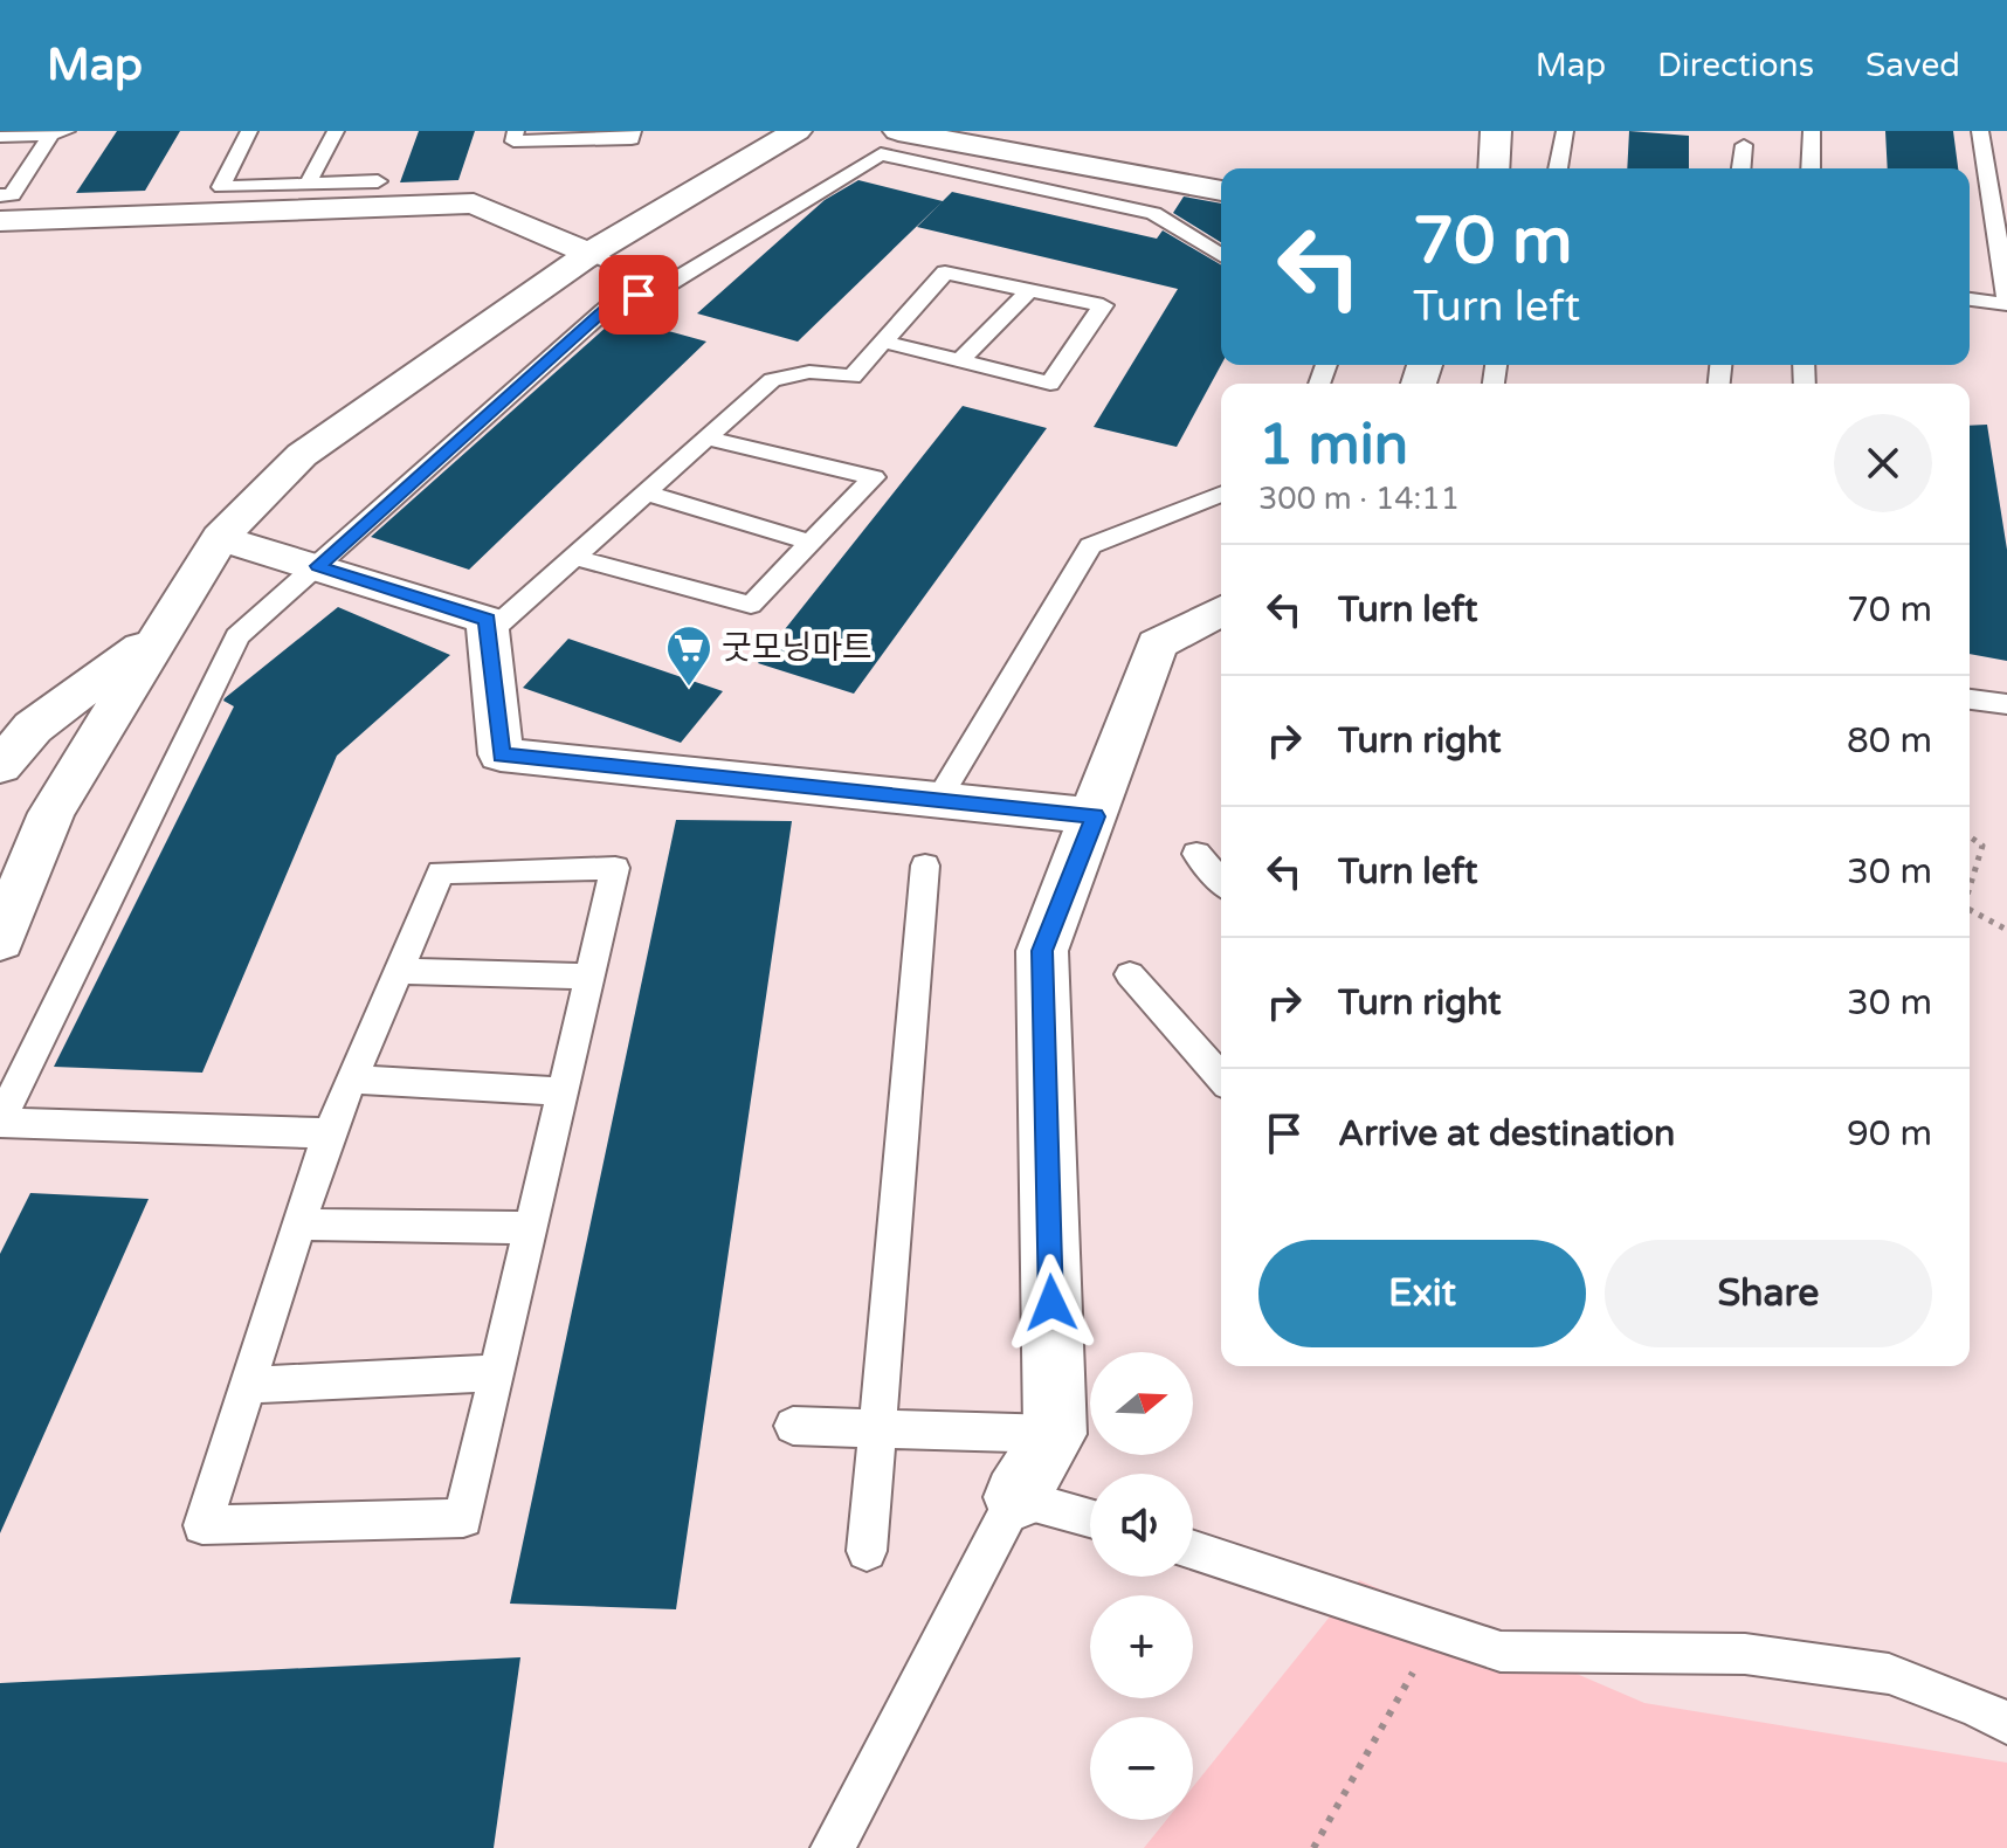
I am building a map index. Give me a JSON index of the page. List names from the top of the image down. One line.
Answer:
{"places":{"supermarket":["굿모닝마트"]},"north":"right","page":{"header":"Map","nav":["Map","Directions","Saved"],"turn":["70 m","Turn left"],"heading":["1 min","300 m · 14:11"],"list":[{"name":"Turn left","value":"70 m"},{"name":"Turn right","value":"80 m"},{"name":"Turn left","value":"30 m"},{"name":"Turn right","value":"30 m"},{"name":"Arrive at destination","value":"90 m"}],"buttons":["Exit","Share"],"map_buttons":["+","−"]}}
